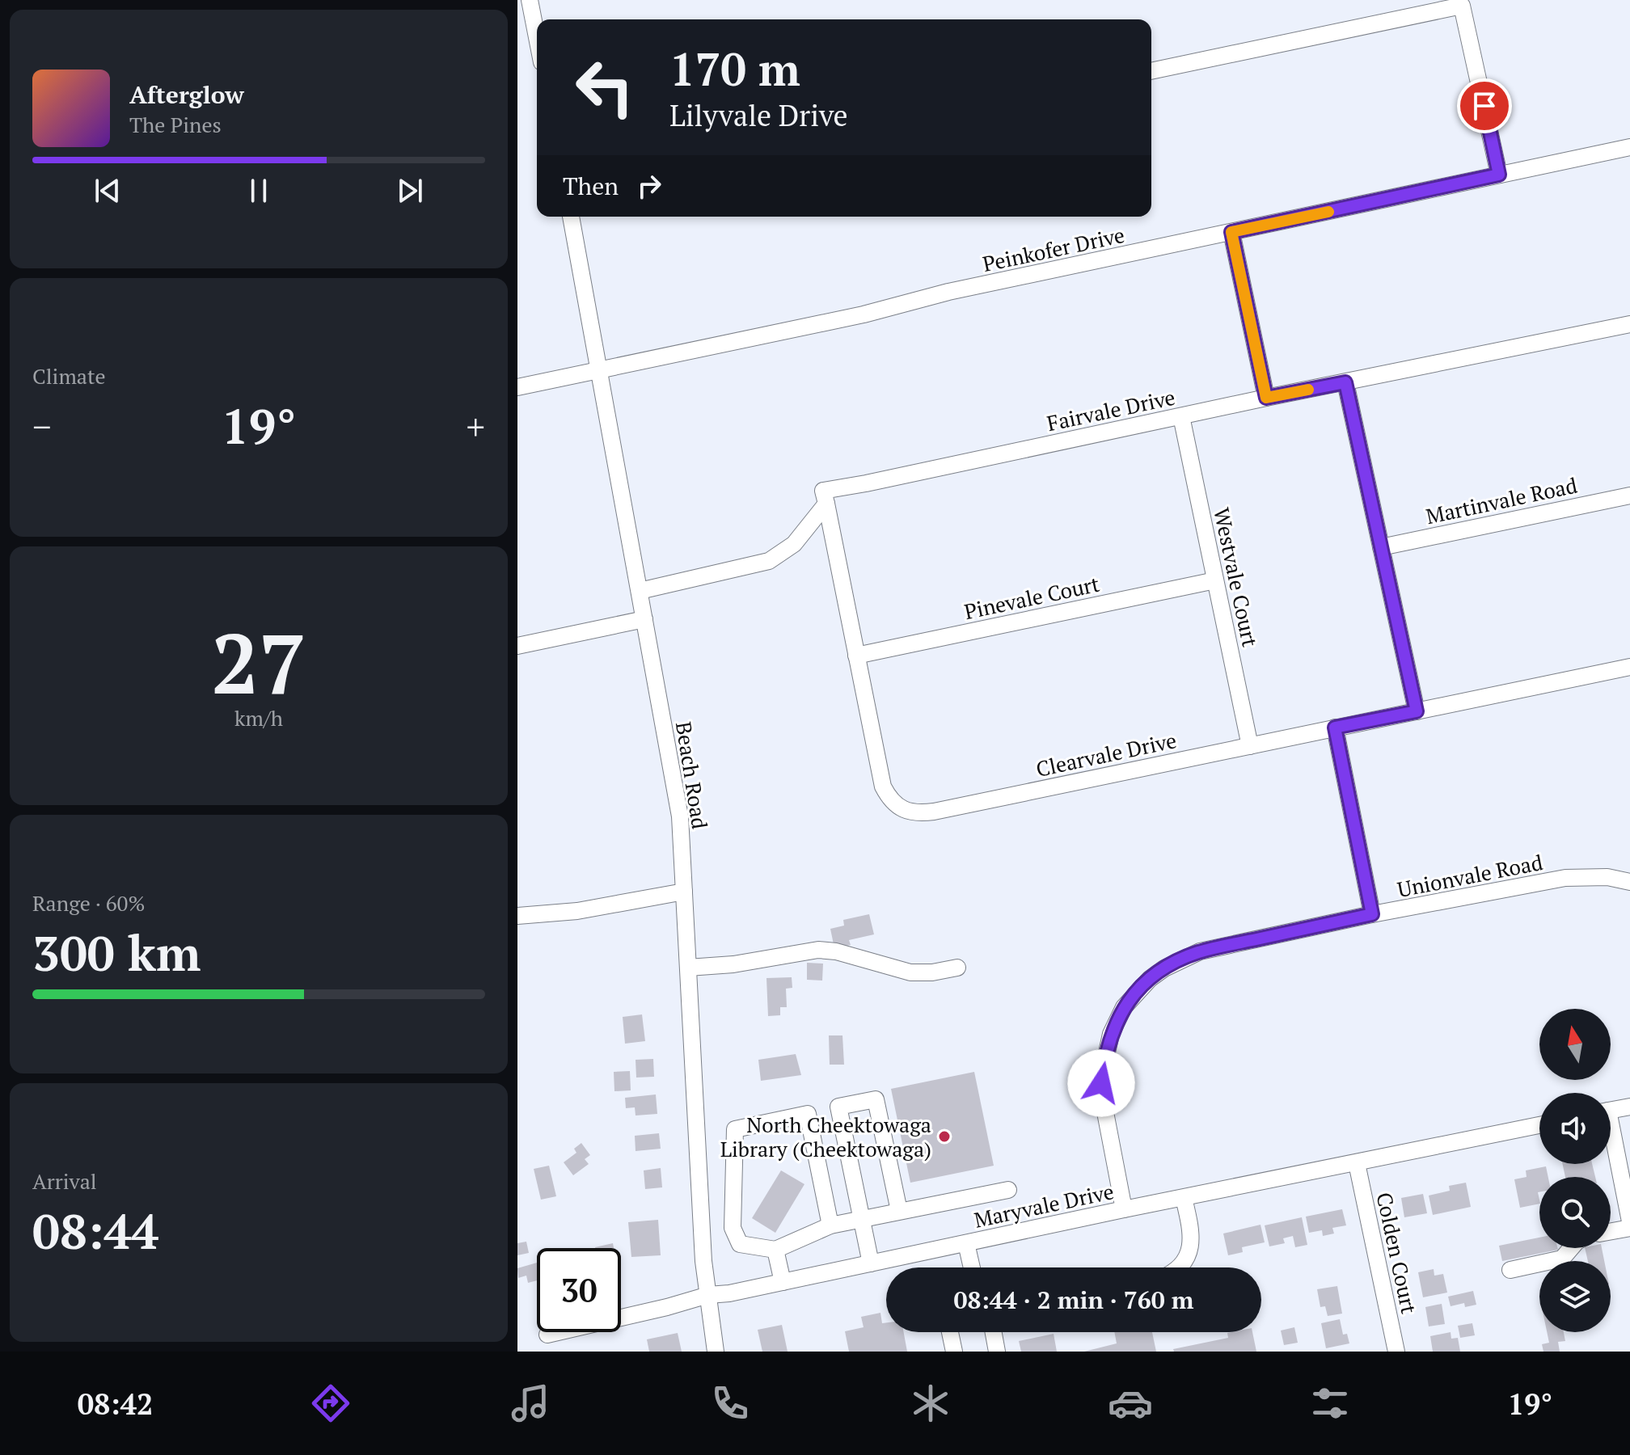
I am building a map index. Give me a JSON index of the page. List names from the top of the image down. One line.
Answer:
{"streets":{"street":["Peinkofer Drive","Fairvale Drive","Martinvale Road","Westvale Court","Pinevale Court","Clearvale Drive","Beach Road","Unionvale Road","Maryvale Drive","Colden Court"]},"crossings":[["Peinkofer Drive","Beach Road"],["Fairvale Drive","Westvale Court"],["Fairvale Drive","Clearvale Drive"],["Fairvale Drive","Beach Road"],["Westvale Court","Pinevale Court"],["Westvale Court","Clearvale Drive"],["Pinevale Court","Clearvale Drive"],["Beach Road","Maryvale Drive"],["Unionvale Road","Maryvale Drive"],["Maryvale Drive","Colden Court"]],"places":["North Cheektowaga Library (Cheektowaga)"],"north":"top","page":{"turn":["170 m","Lilyvale Drive"],"song":["Afterglow","The Pines"],"then":"Then","tile":["Climate",["27","km/h"],["Range · 60%","300 km"],["Arrival","08:44"]],"heat":["−","19°","+"],"limit":"30","trip":"08:44 · 2 min · 760 m","tabs":["08:42","19°"]}}
